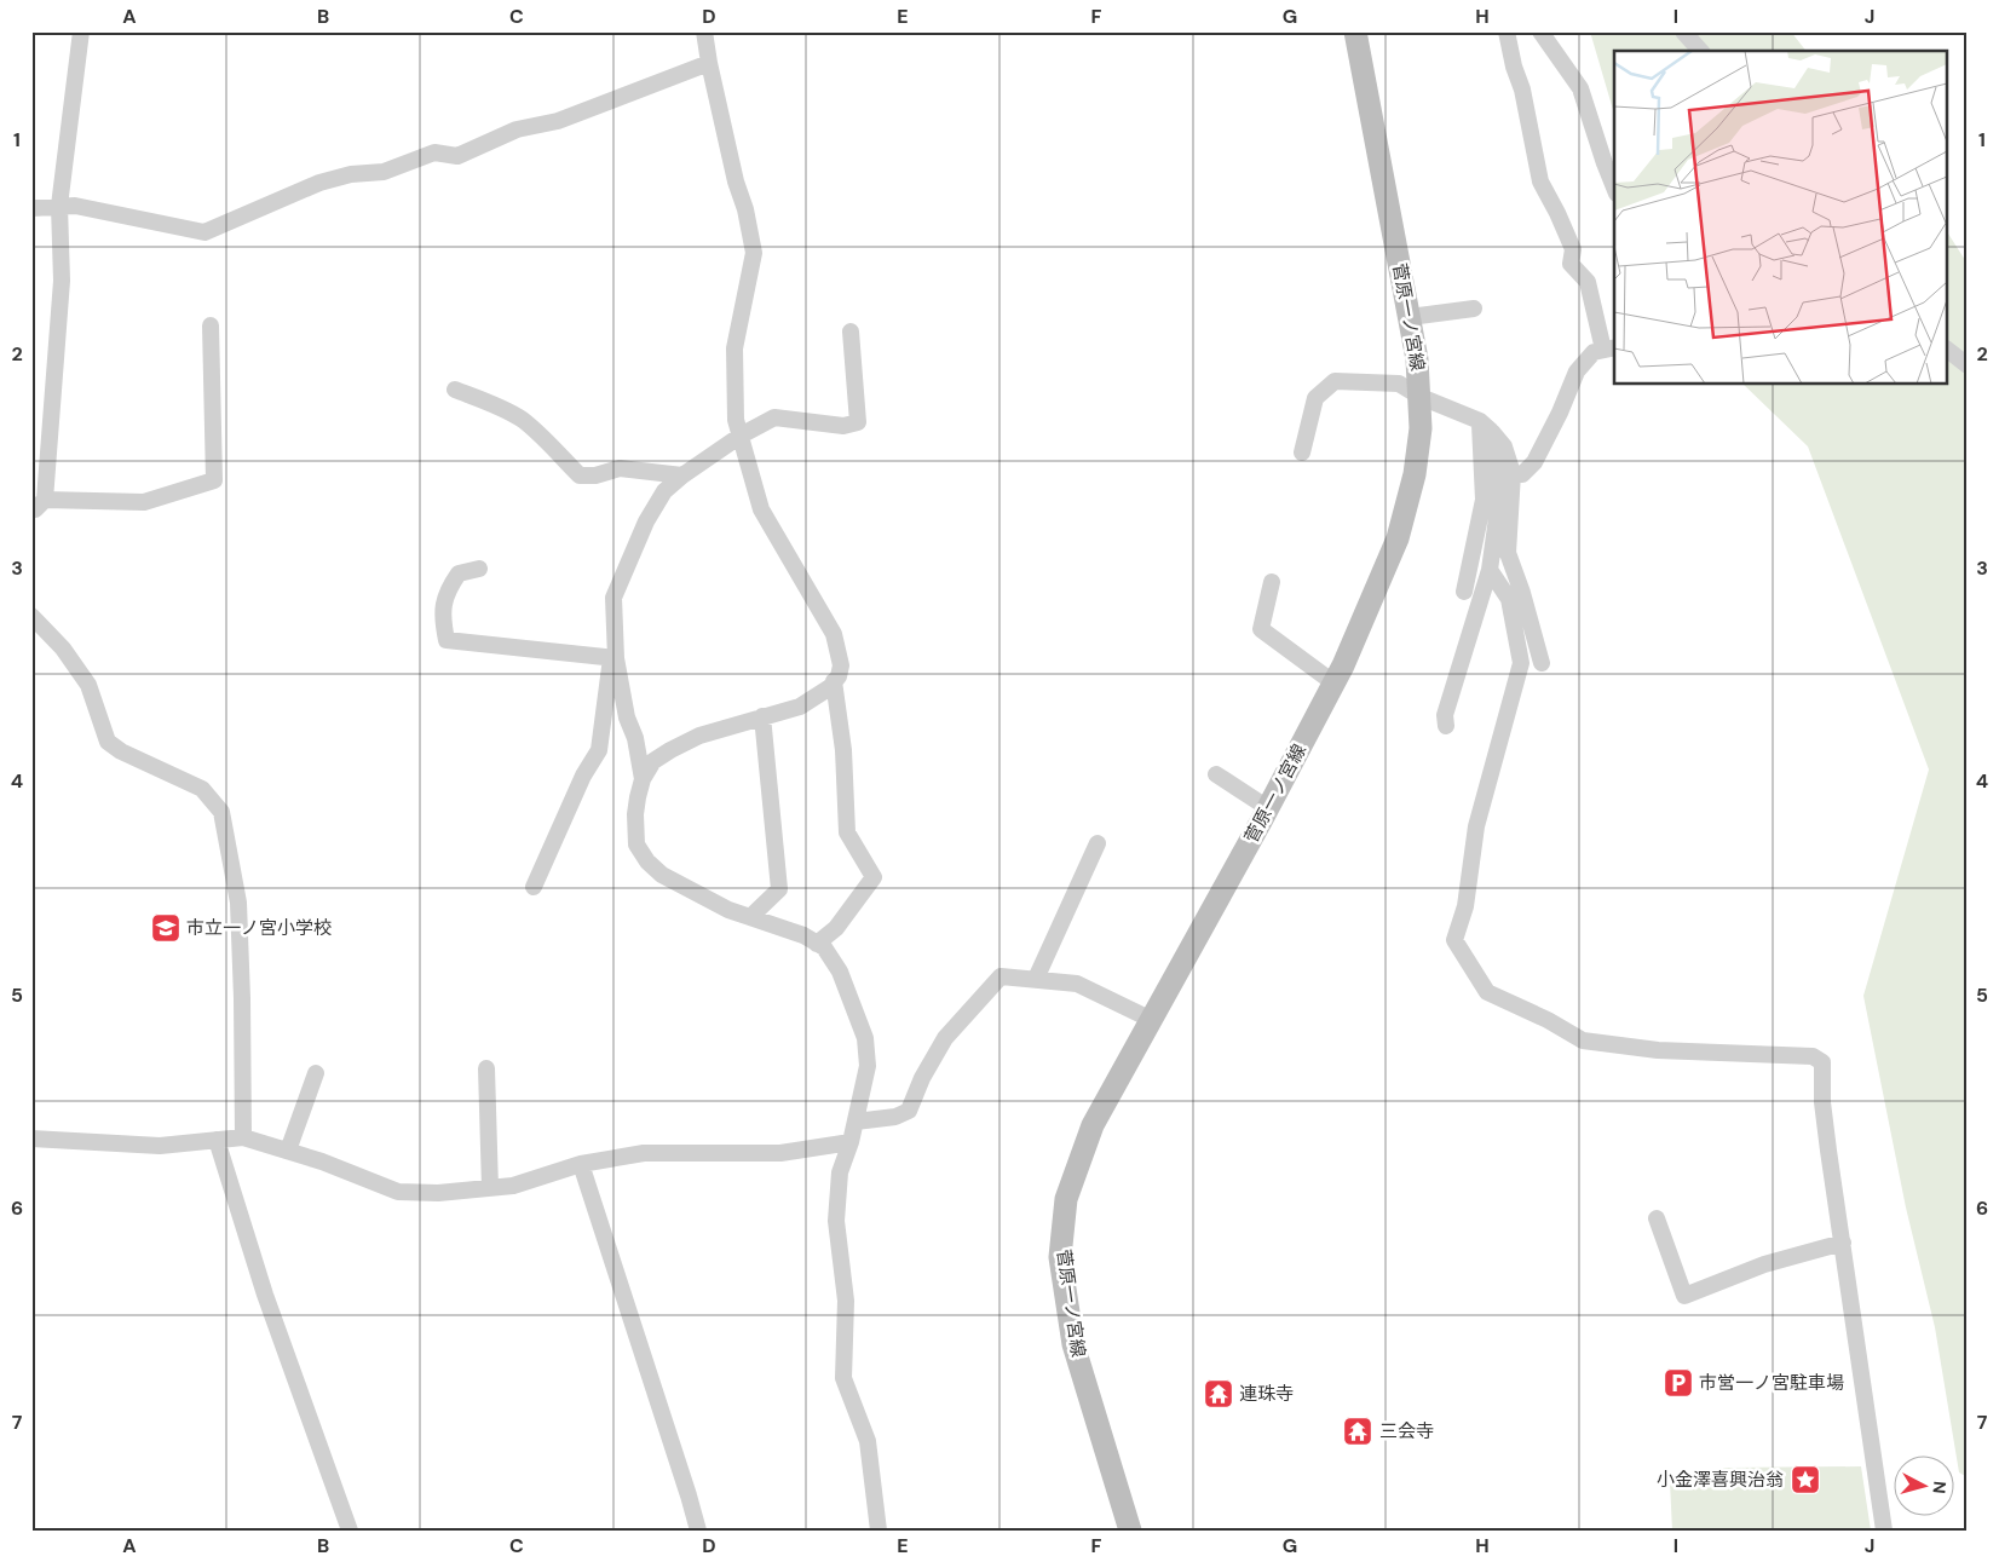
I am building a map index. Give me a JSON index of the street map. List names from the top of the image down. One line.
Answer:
{"streets":{"main road":["菅原一ノ宮線"]},"places":{"school or university":["市立一ノ宮小学校"],"parking":["市営一ノ宮駐車場"],"temple":["連珠寺","三会寺"],"place":["小金澤喜興治翁"]},"north":"right","grid":{"columns":["A","B","C","D","E","F","G","H","I","J"],"rows":["1","2","3","4","5","6","7"]}}
